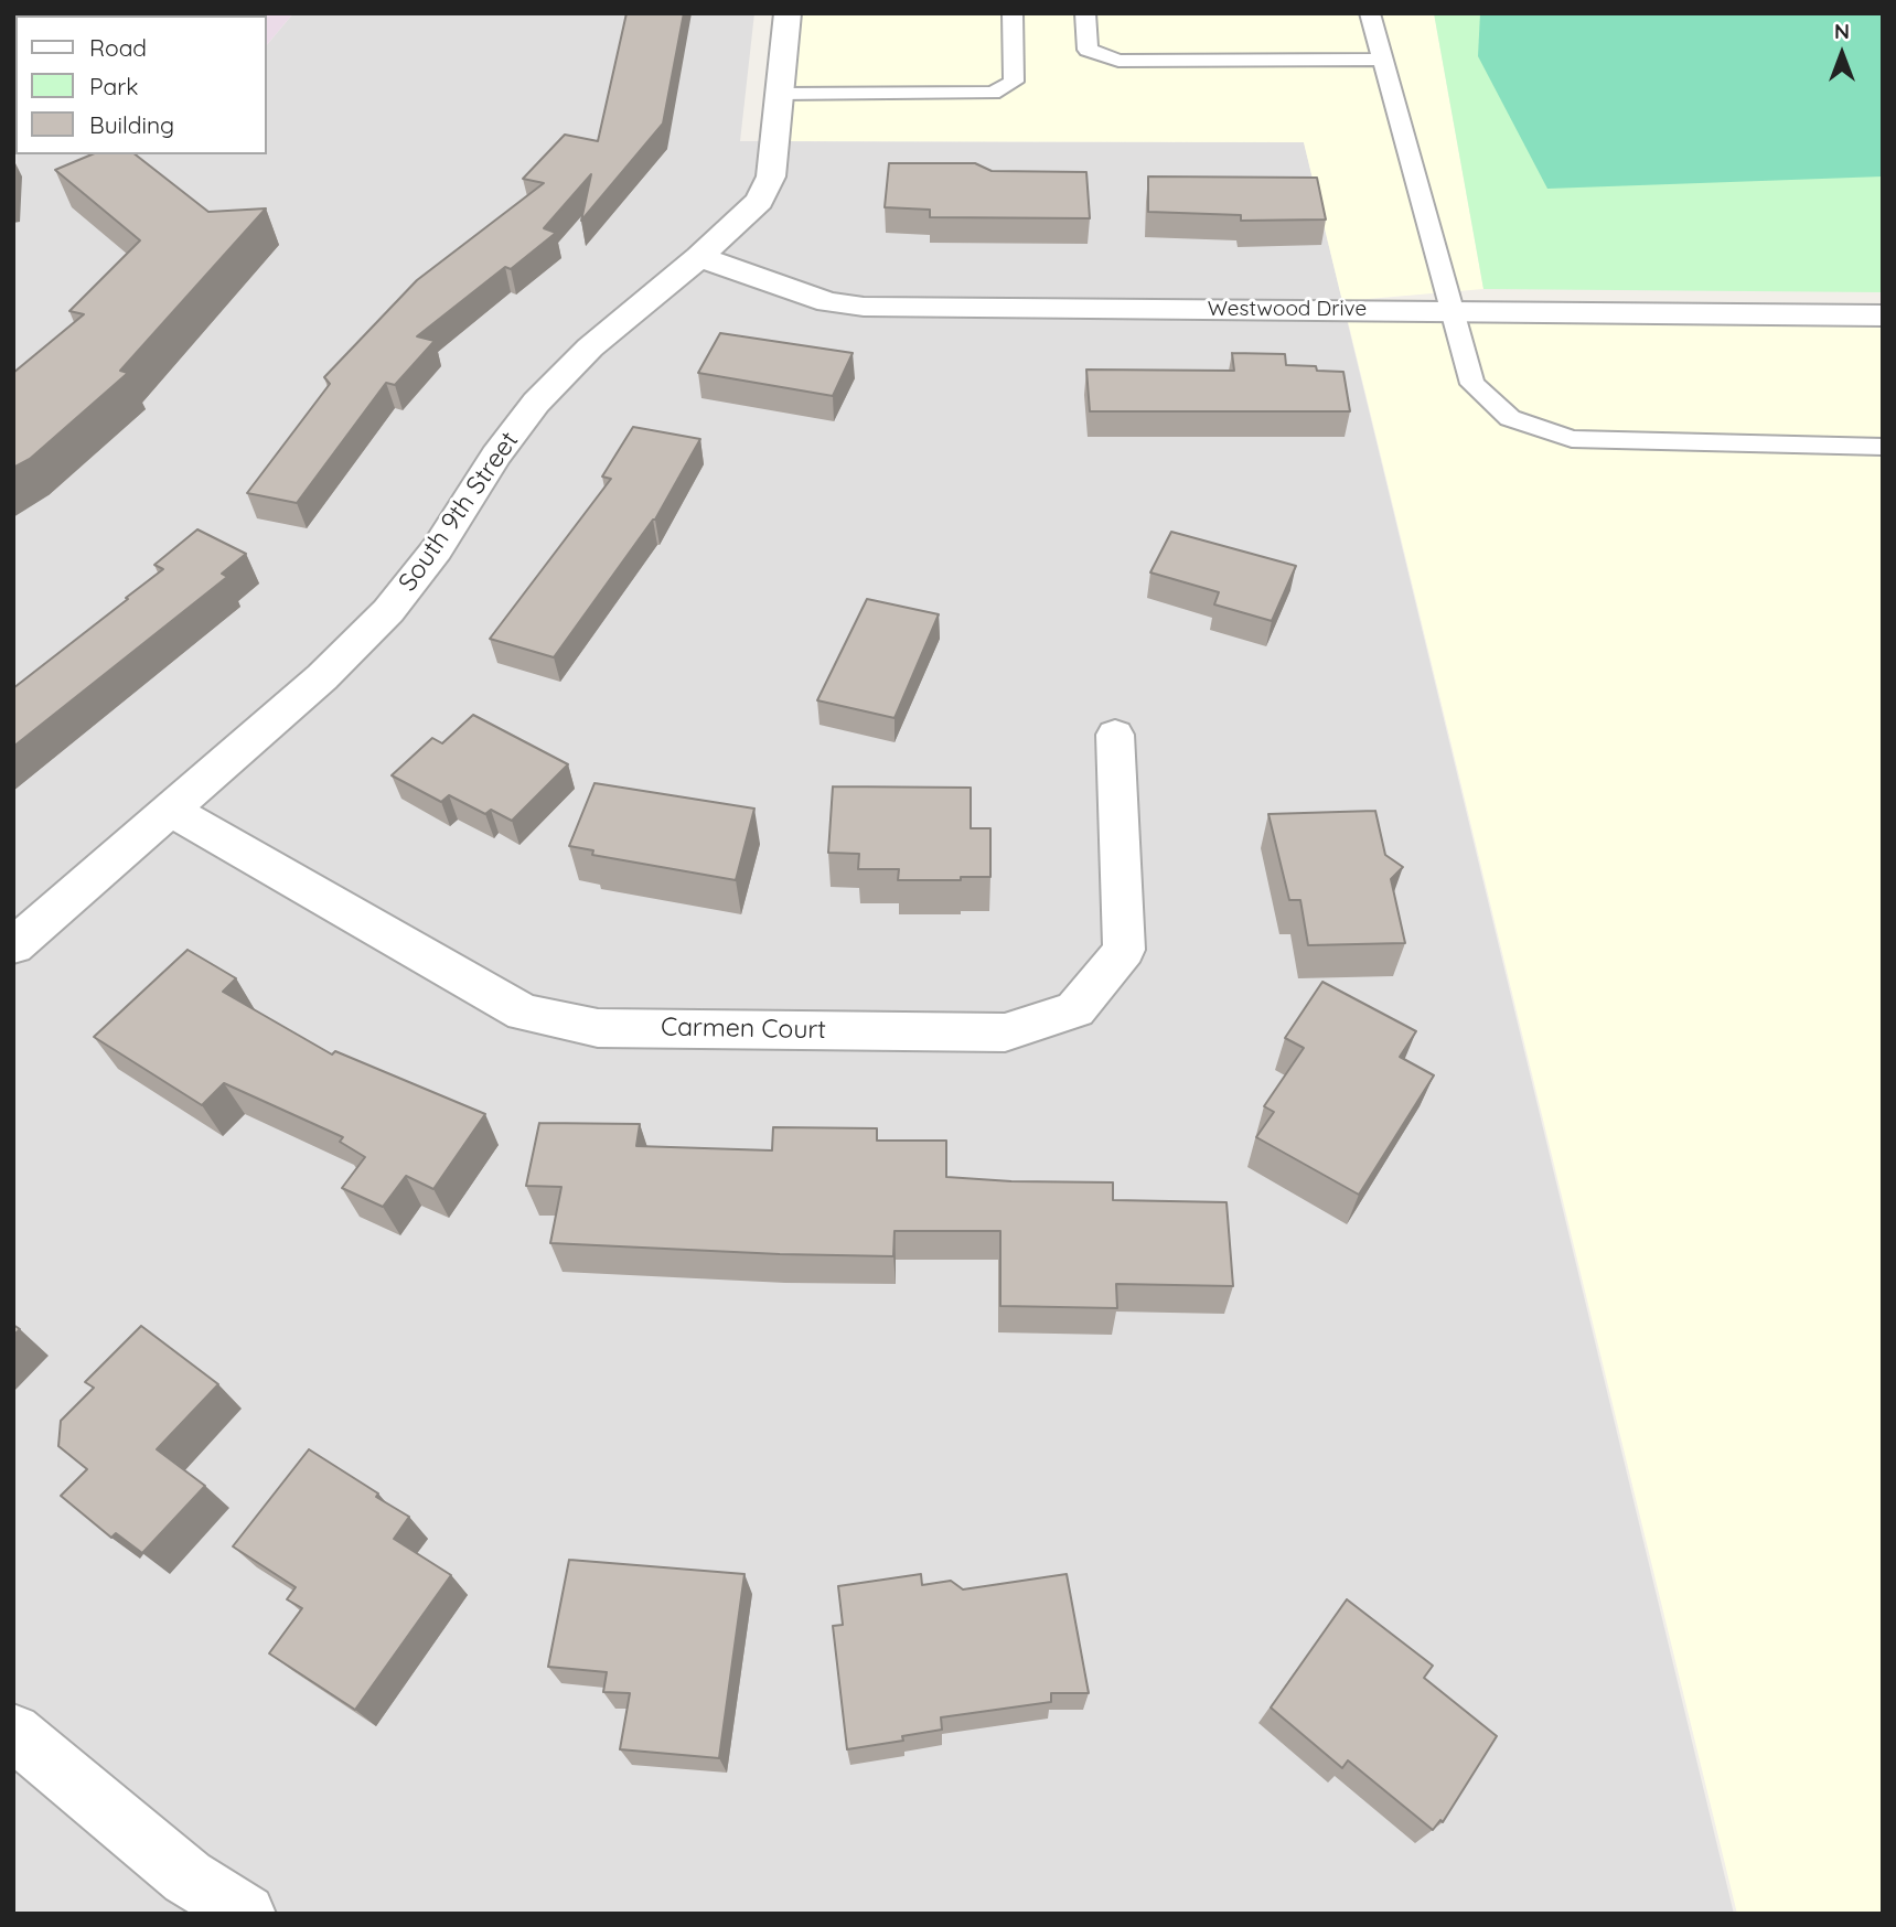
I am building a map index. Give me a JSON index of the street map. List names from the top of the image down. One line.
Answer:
{"streets":{"street":["Westwood Drive","South 9th Street","Carmen Court"]},"crossings":[["Westwood Drive","South 9th Street"],["South 9th Street","Carmen Court"]],"legend":["Road","Park","Building"],"north":"top"}
